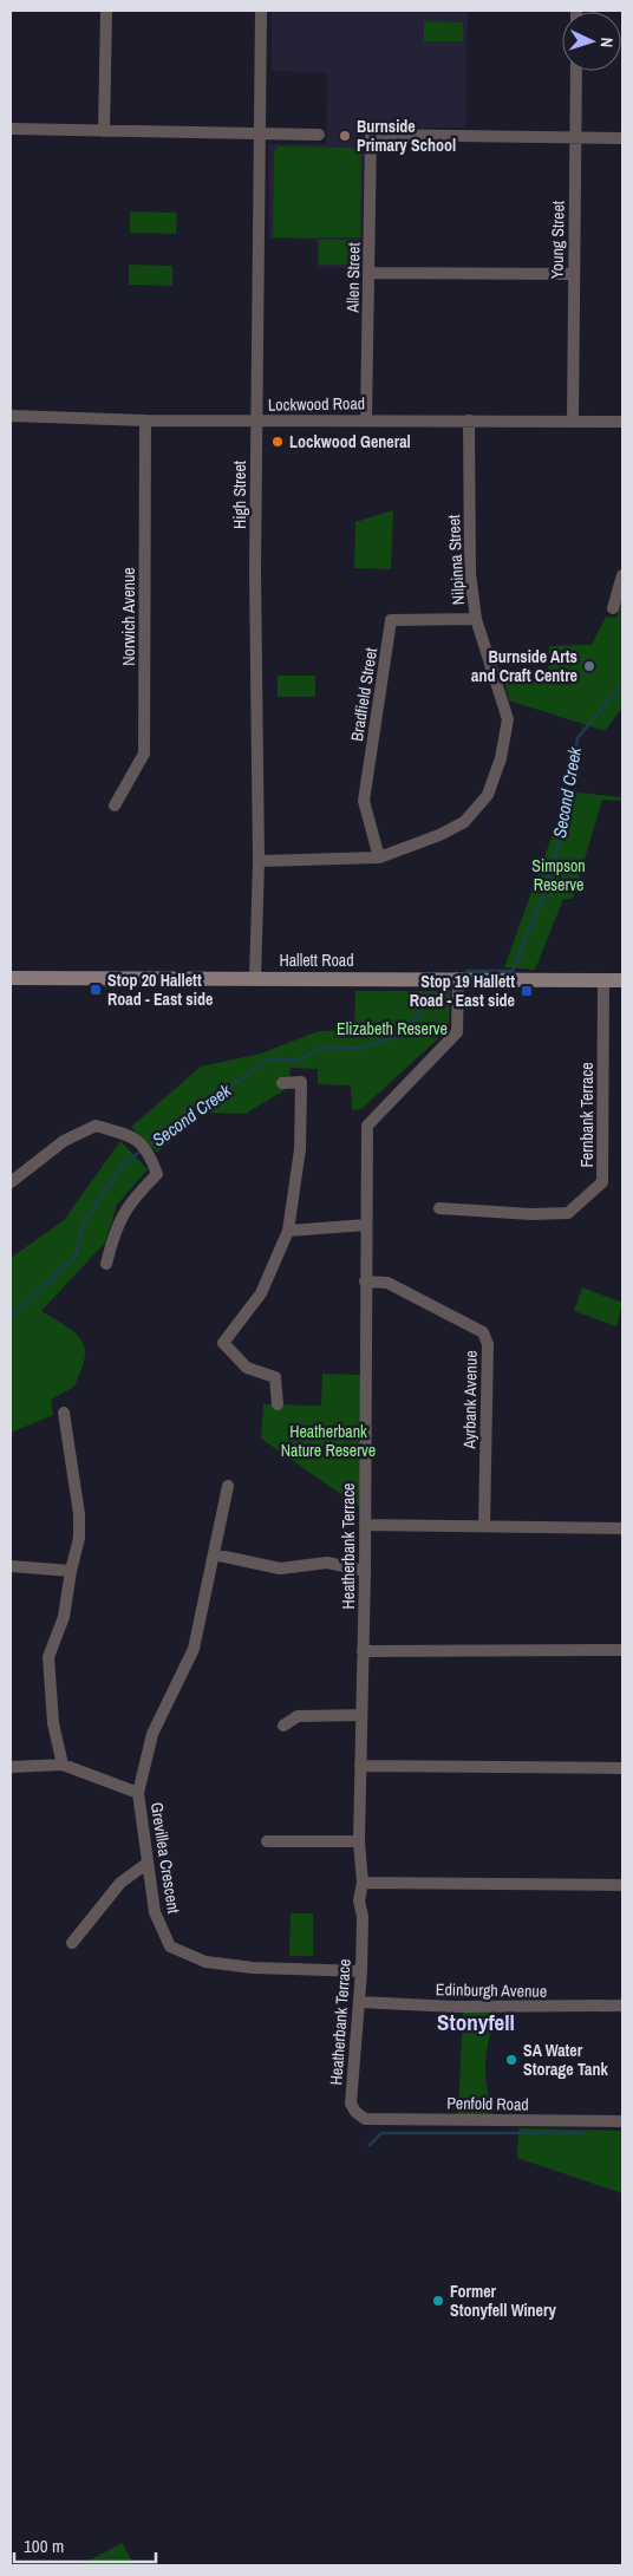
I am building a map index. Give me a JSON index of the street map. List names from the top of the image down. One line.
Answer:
{"streets":{"main road":["Hallett Road"],"street":["Young Street","Allen Street","Lockwood Road","High Street","Nilpinna Street","Norwich Avenue","Bradfield Street","Fernbank Terrace","Ayrbank Avenue","Heatherbank Terrace","Grevillea Crescent","Edinburgh Avenue","Penfold Road"]},"crossings":[["Young Street","Allen Street"],["Young Street","Lockwood Road"],["Allen Street","Lockwood Road"],["Lockwood Road","High Street"],["Lockwood Road","Nilpinna Street"],["Lockwood Road","Norwich Avenue"],["High Street","Nilpinna Street"],["High Street","Hallett Road"],["Nilpinna Street","Bradfield Street"],["Hallett Road","Fernbank Terrace"],["Hallett Road","Heatherbank Terrace"],["Ayrbank Avenue","Heatherbank Terrace"],["Heatherbank Terrace","Grevillea Crescent"],["Heatherbank Terrace","Edinburgh Avenue"],["Heatherbank Terrace","Penfold Road"]],"districts":["Stonyfell"],"water":["Second Creek"],"parks":["Simpson Reserve","Elizabeth Reserve","Heatherbank Nature Reserve"],"places":{"other":["Burnside Primary School","Lockwood General","Burnside Arts and Craft Centre","SA Water Storage Tank","Former Stonyfell Winery"],"transit":["Stop 20 Hallett Road - East side","Stop 19 Hallett Road - East side"]},"scale_bar":"100 m","north":"right"}
